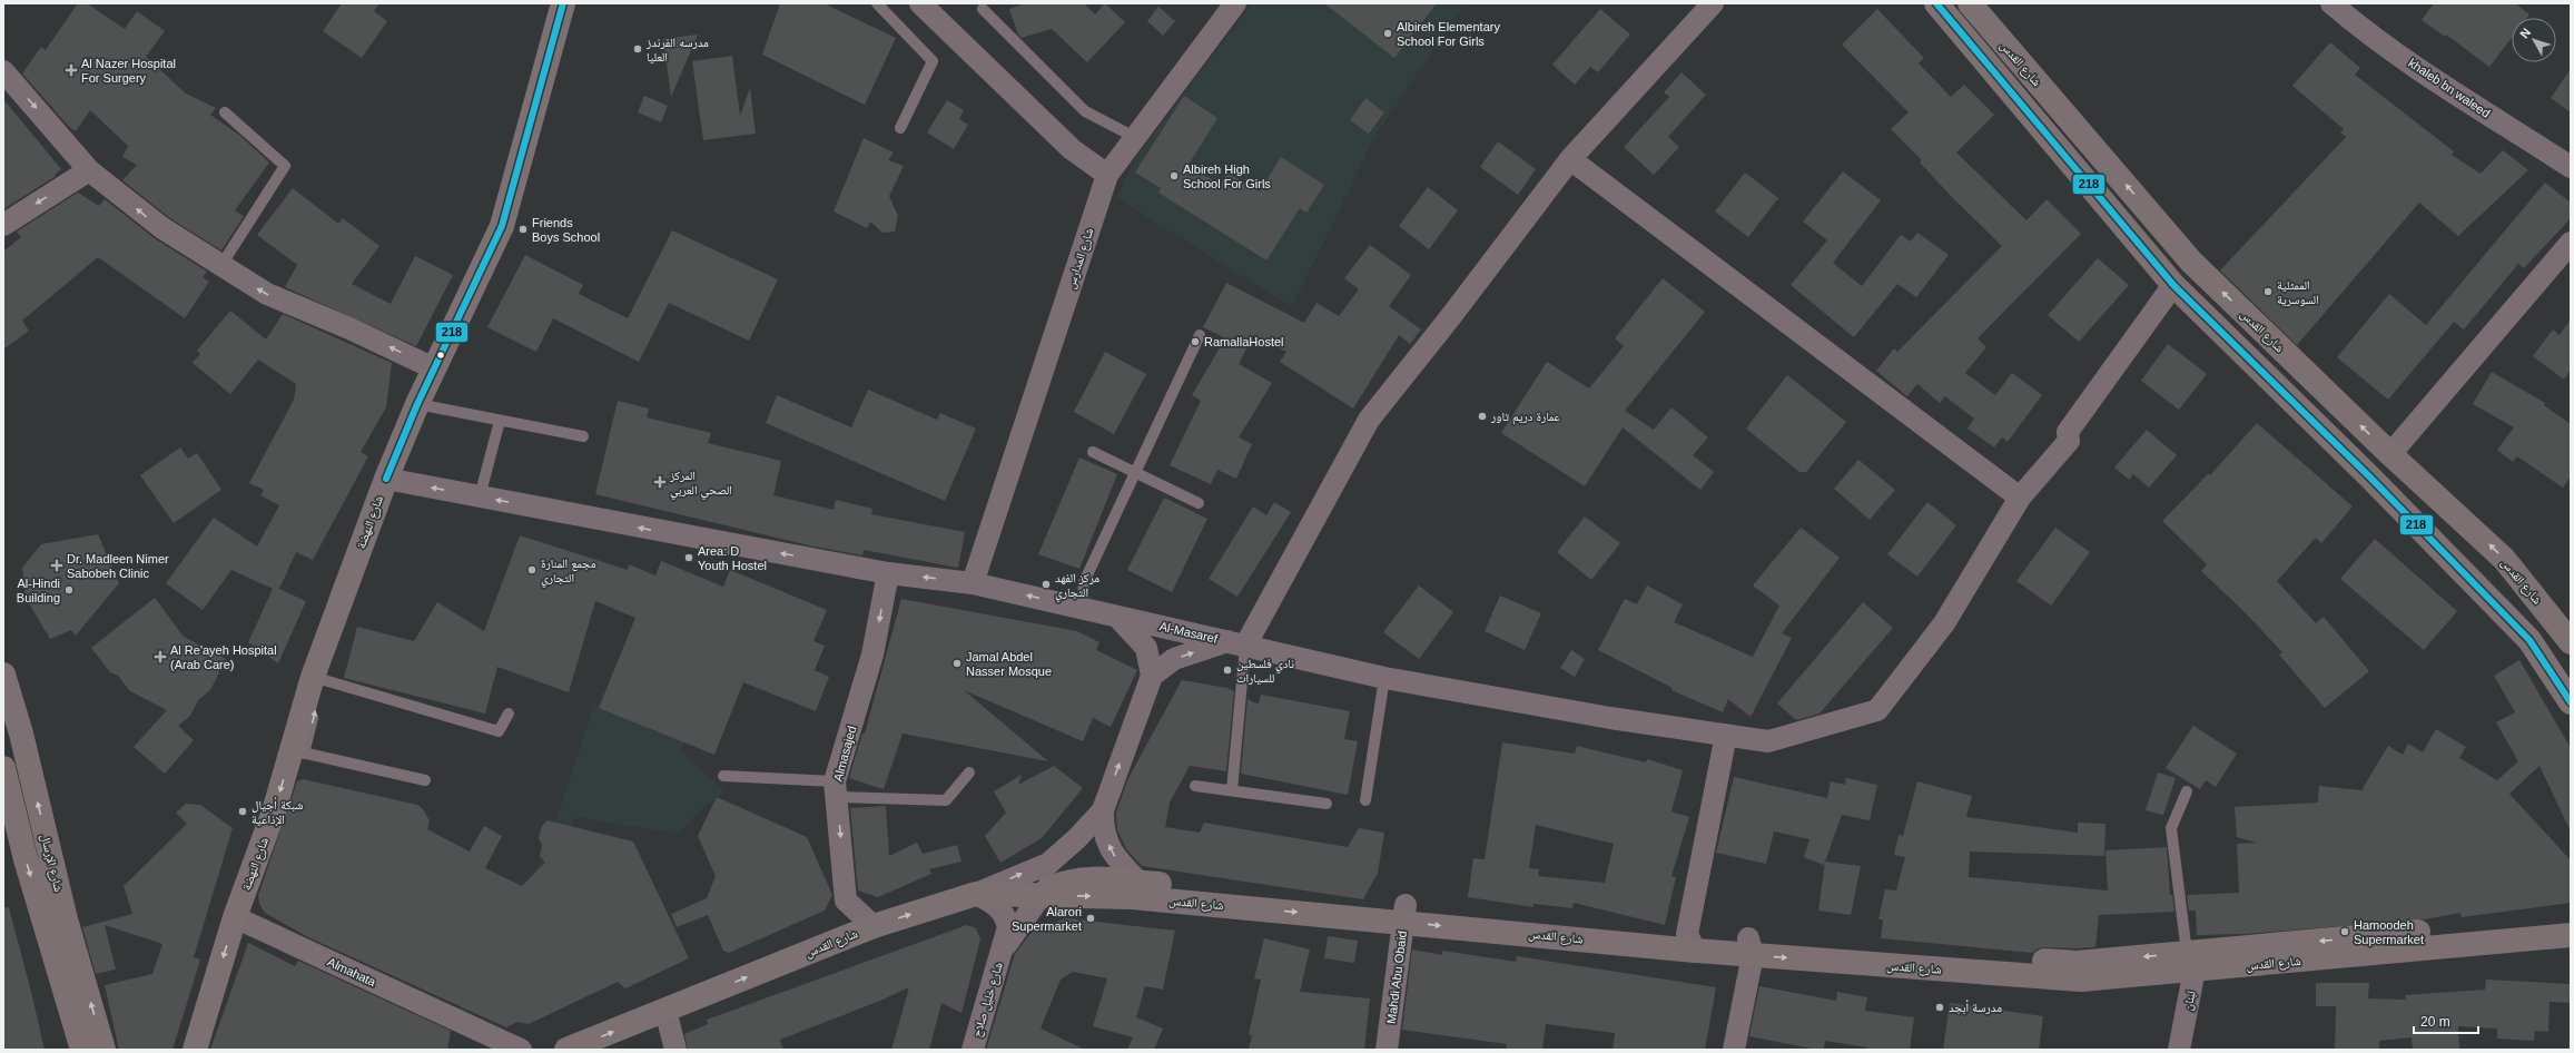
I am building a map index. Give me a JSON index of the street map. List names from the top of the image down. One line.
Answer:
{"streets":{"main road":["شارع القدس","شارع النهضة","شارع الإرسال"],"street":["khaleb bn waleed","شارع المدارس","Al-Masaref","Almasajed","Almahata","Mahdi Abu Obaid","شارع خليل صلاح","لبنان"]},"crossings":[["شارع القدس","Almasajed"],["شارع القدس","Mahdi Abu Obaid"],["شارع القدس","لبنان"],["شارع المدارس","Al-Masaref"],["شارع النهضة","Al-Masaref"],["شارع النهضة","Almahata"],["Al-Masaref","Almasajed"]],"one_way":["Almasajed"],"places":{"other":["Albireh Elementary School For Girls","مدرسه الفرندز العليا","Albireh High School For Girls","Friends Boys School","الممثلية السوسرية","RamallaHostel","عمارة دريم تاور","Area: D Youth Hostel","مجمع المنارة التجاري","مركز الفهد التجاري","Al-Hindi Building","Jamal Abdel Nasser Mosque","نادي فلسطين للسيارات","شبكة أجيال الإذاعية","Alarori Supermarket","Hamoodeh Supermarket","مدرسة أبجد"],"health":["Al Nazer Hospital For Surgery","المركز الصحي العربي","Dr. Madleen Nimer Sabobeh Clinic","Al Re'ayeh Hospital (Arab Care)"]},"lines":["transit line 218"],"scale_bar":"20 m","north":"top left"}
